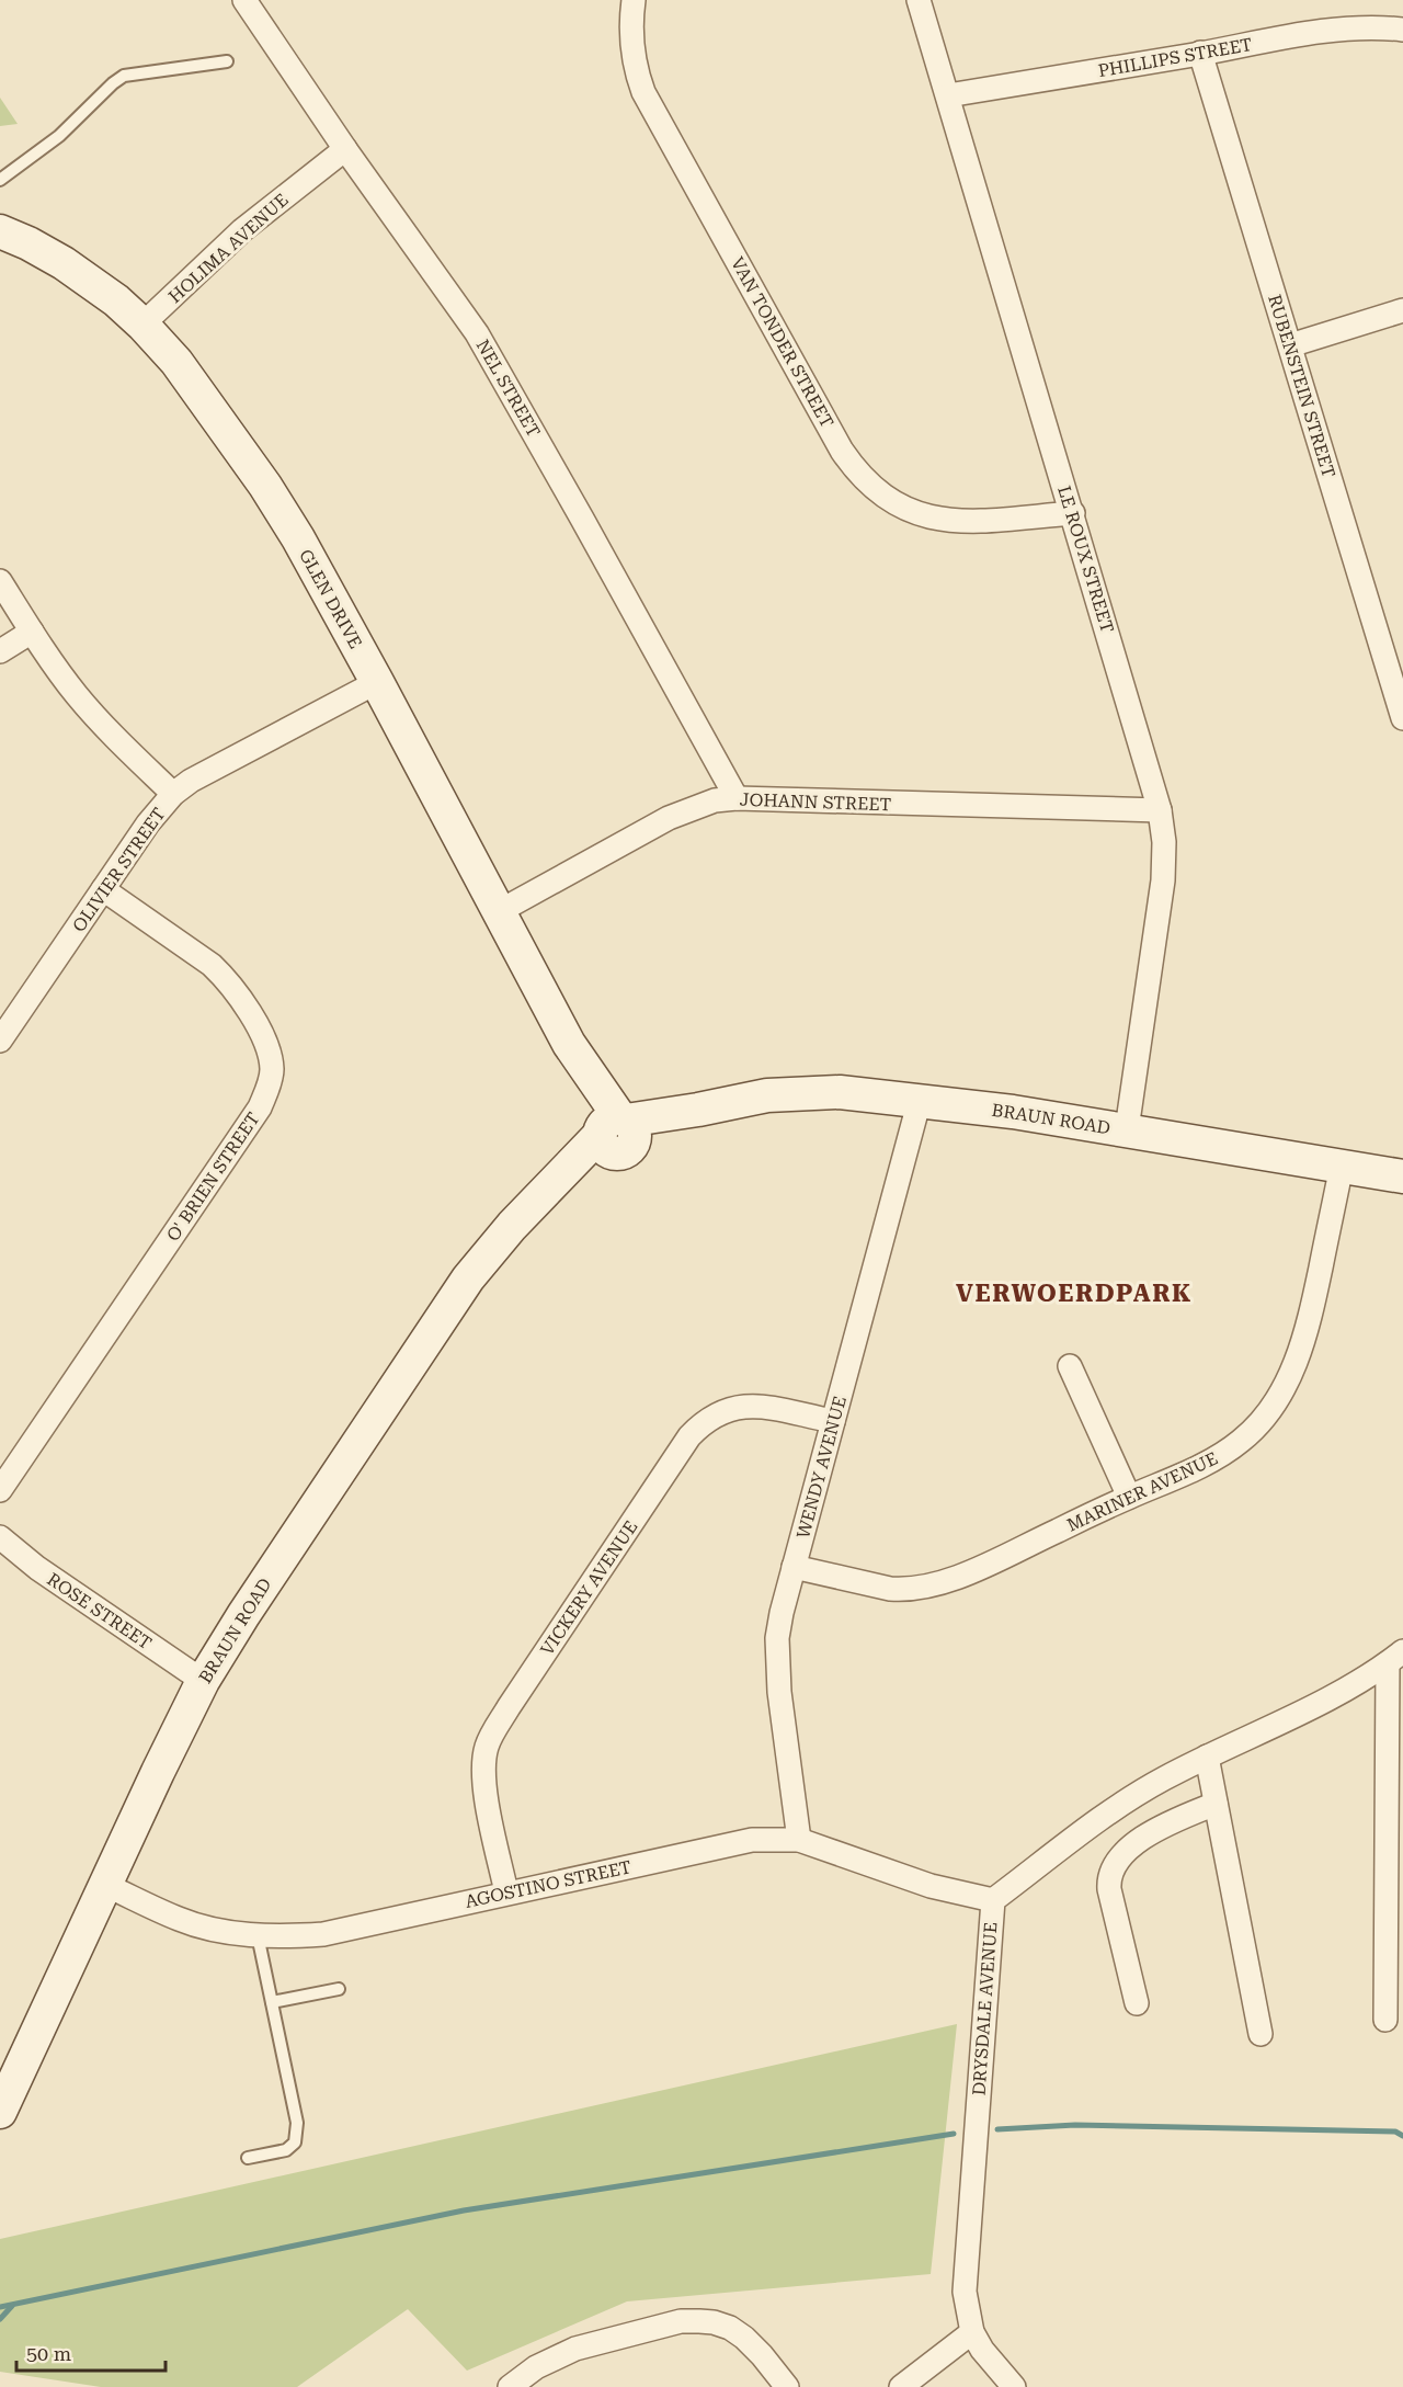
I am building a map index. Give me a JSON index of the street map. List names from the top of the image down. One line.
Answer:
{"streets":{"street":["PHILLIPS STREET","HOLIMA AVENUE","VAN TONDER STREET","RUBENSTEIN STREET","NEL STREET","LE ROUX STREET","GLEN DRIVE","JOHANN STREET","OLIVIER STREET","BRAUN ROAD","O' BRIEN STREET","WENDY AVENUE","MARINER AVENUE","VICKERY AVENUE","ROSE STREET","AGOSTINO STREET","DRYSDALE AVENUE"]},"crossings":[["PHILLIPS STREET","RUBENSTEIN STREET"],["PHILLIPS STREET","LE ROUX STREET"],["HOLIMA AVENUE","NEL STREET"],["HOLIMA AVENUE","GLEN DRIVE"],["VAN TONDER STREET","LE ROUX STREET"],["NEL STREET","JOHANN STREET"],["LE ROUX STREET","JOHANN STREET"],["LE ROUX STREET","BRAUN ROAD"],["GLEN DRIVE","JOHANN STREET"],["GLEN DRIVE","OLIVIER STREET"],["GLEN DRIVE","BRAUN ROAD"],["OLIVIER STREET","O' BRIEN STREET"],["BRAUN ROAD","WENDY AVENUE"],["BRAUN ROAD","MARINER AVENUE"],["BRAUN ROAD","ROSE STREET"],["BRAUN ROAD","AGOSTINO STREET"],["WENDY AVENUE","MARINER AVENUE"],["WENDY AVENUE","VICKERY AVENUE"],["WENDY AVENUE","AGOSTINO STREET"],["VICKERY AVENUE","AGOSTINO STREET"],["AGOSTINO STREET","DRYSDALE AVENUE"]],"districts":["VERWOERDPARK"],"scale_bar":"50 m"}
